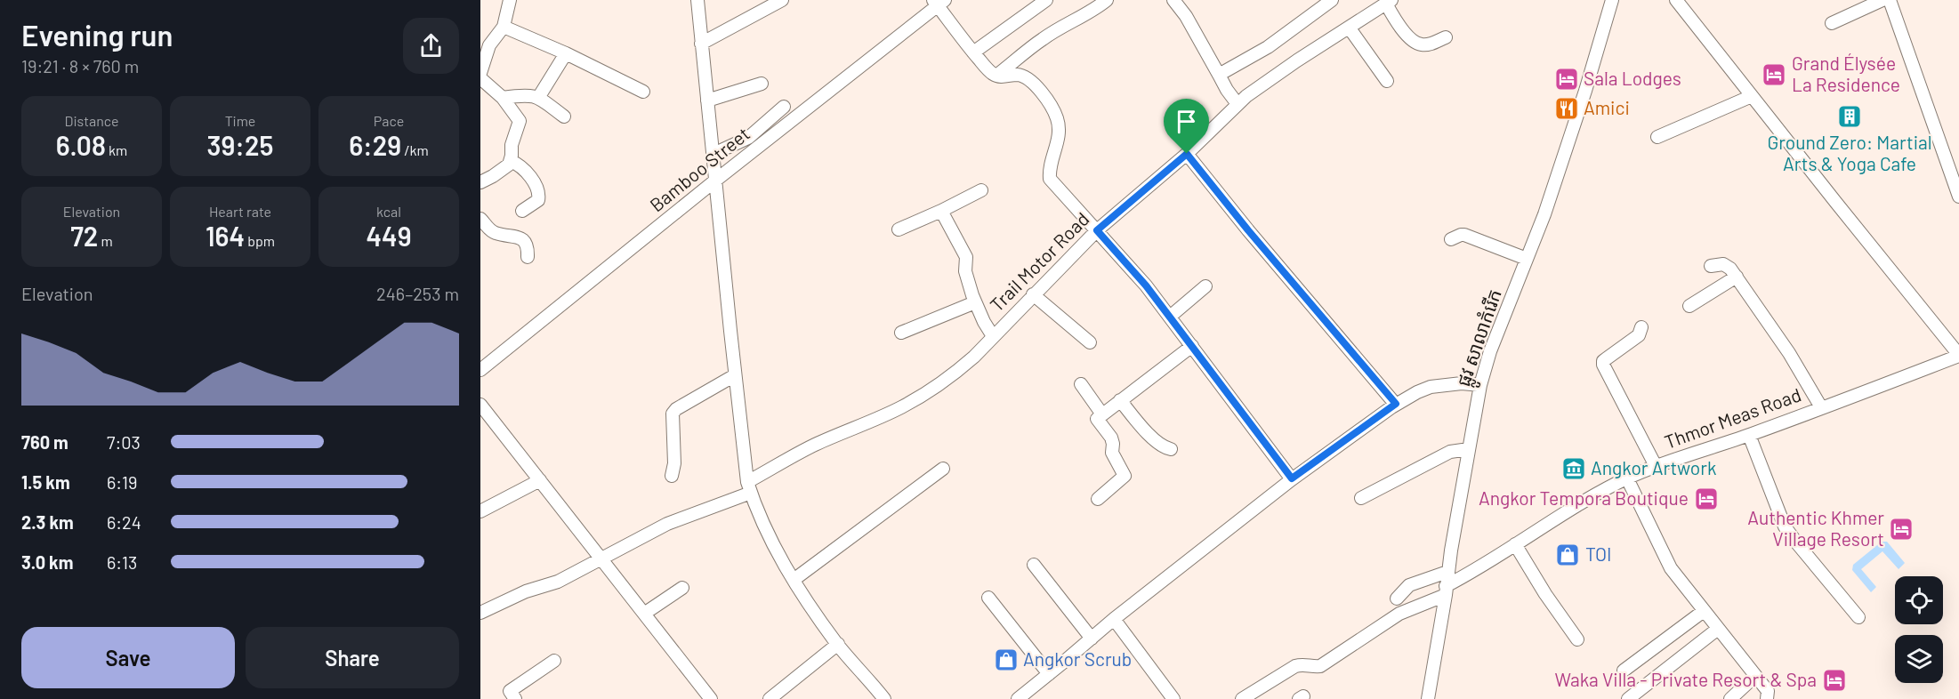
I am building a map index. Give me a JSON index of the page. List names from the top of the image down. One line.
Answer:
{"streets":{"street":["Bamboo Street","Trail Motor Road","ផ្លូវ សាលាកំរើក","Thmor Meas Road"]},"crossings":[["ផ្លូវ សាលាកំរើក","Thmor Meas Road"]],"places":{"hotel":["Grand Élysée La Residence","Sala Lodges","Angkor Tempora Boutique","Authentic Khmer Village Resort","Waka Villa - Private Resort & Spa"],"restaurant":["Amici"],"building":["Ground Zero: Martial Arts & Yoga Cafe"],"museum":["Angkor Artwork"],"shop":["TOI","Angkor Scrub"]},"page":{"heading":["Evening run","19:21 · 8 × 760 m"],"stats":[["Distance","6.08 km"],["Time","39:25"],["Pace","6:29 /km"],["Elevation","72 m"],["Heart rate","164 bpm"],["kcal","449"]],"chart":["Elevation","246–253 m"],"list":[{"name":"760 m","note":"7:03"},{"name":"1.5 km","note":"6:19"},{"name":"2.3 km","note":"6:24"},{"name":"3.0 km","note":"6:13"}],"buttons":["Save","Share"]}}
